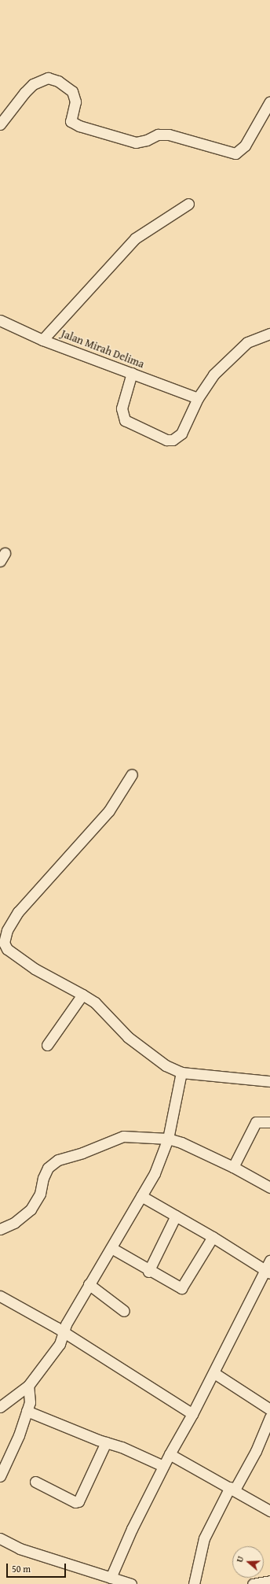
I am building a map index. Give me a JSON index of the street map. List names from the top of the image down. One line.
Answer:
{"streets":{"street":["Jalan Mirah Delima"]},"scale_bar":"50 m","north":"left"}
